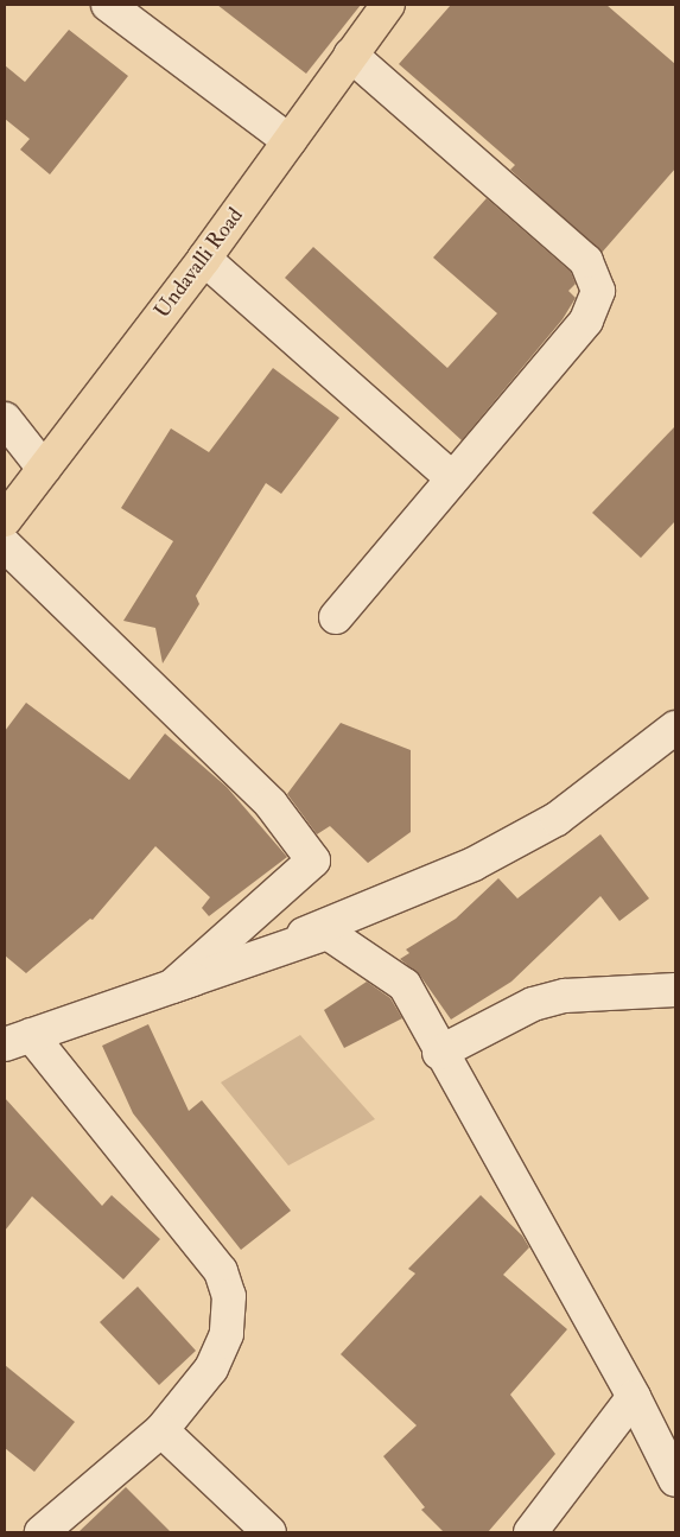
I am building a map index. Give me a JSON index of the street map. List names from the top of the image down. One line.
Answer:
{"streets":{"main road":["Undavalli Road"]}}
